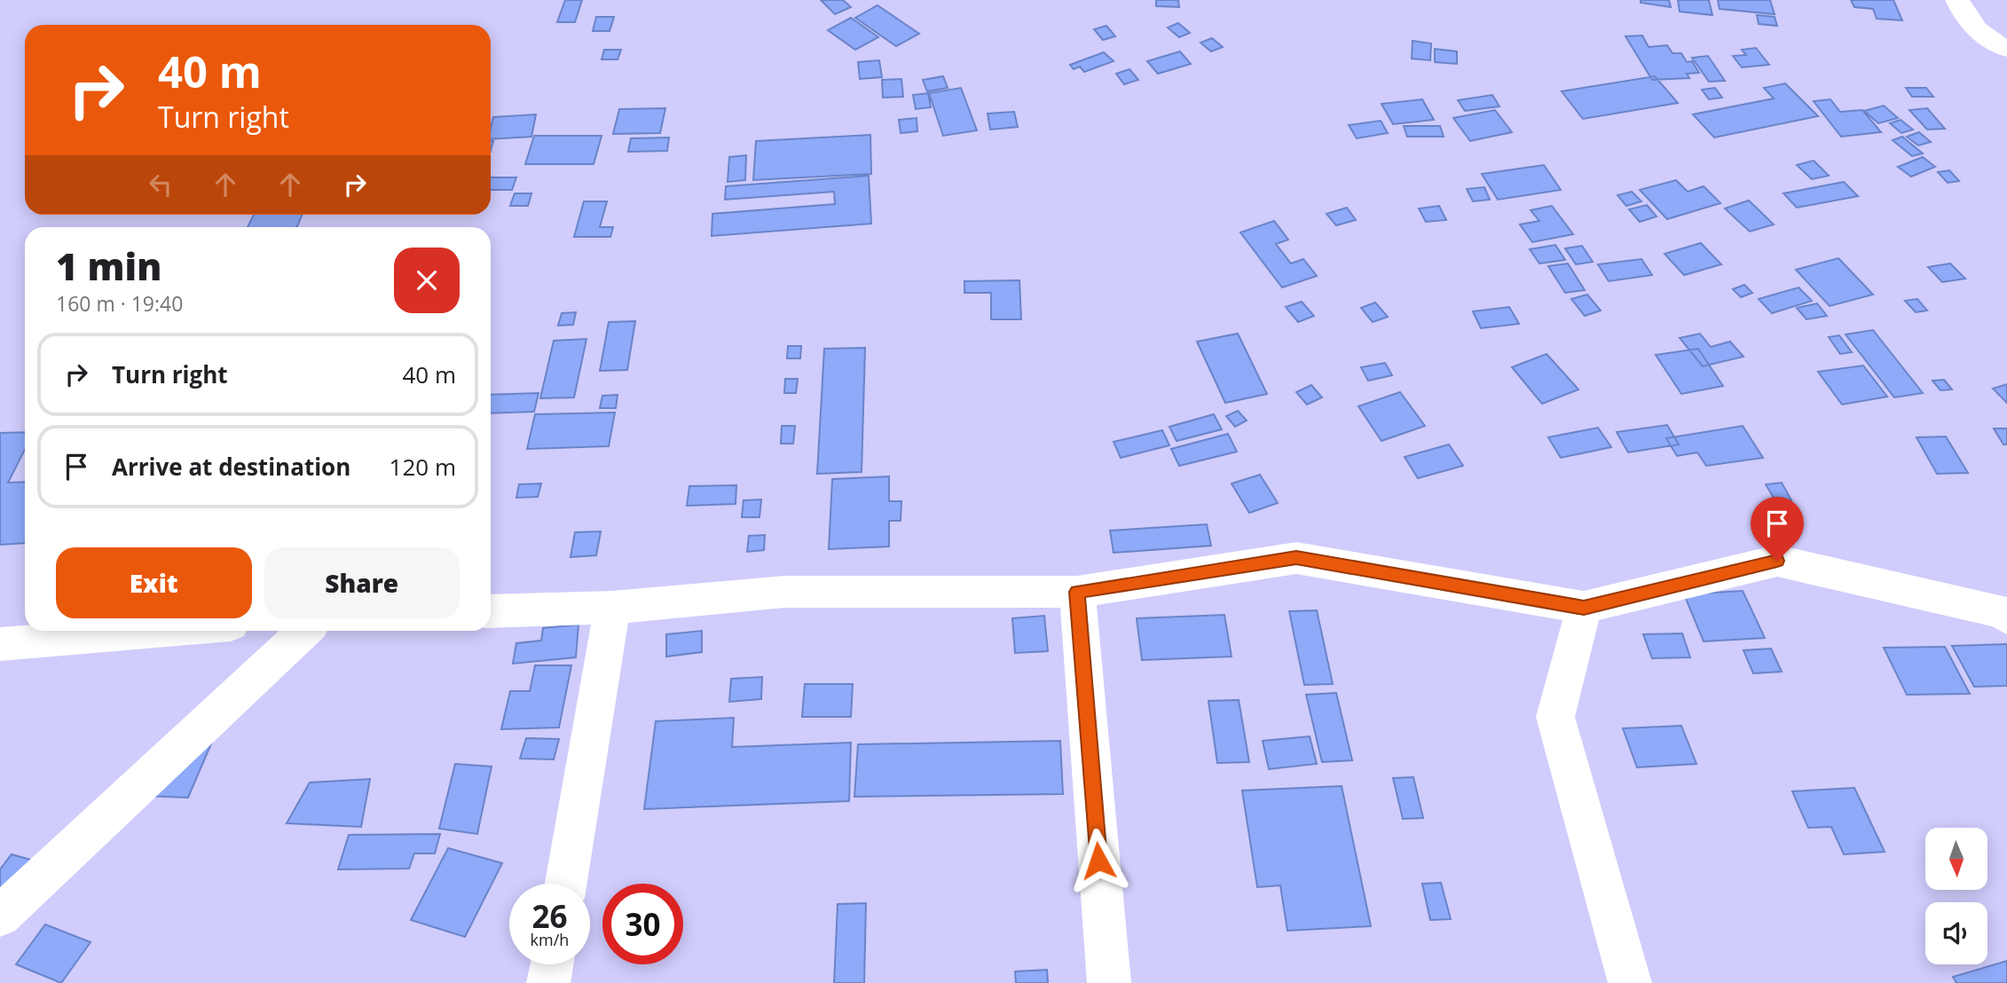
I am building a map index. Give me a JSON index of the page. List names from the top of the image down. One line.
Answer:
{"north":"bottom","page":{"turn":["40 m","Turn right"],"heading":["1 min","160 m · 19:40"],"list":[{"name":"Turn right","value":"40 m"},{"name":"Arrive at destination","value":"120 m"}],"buttons":["Exit","Share"],"speed":"26 km/h","limit":"30"}}
